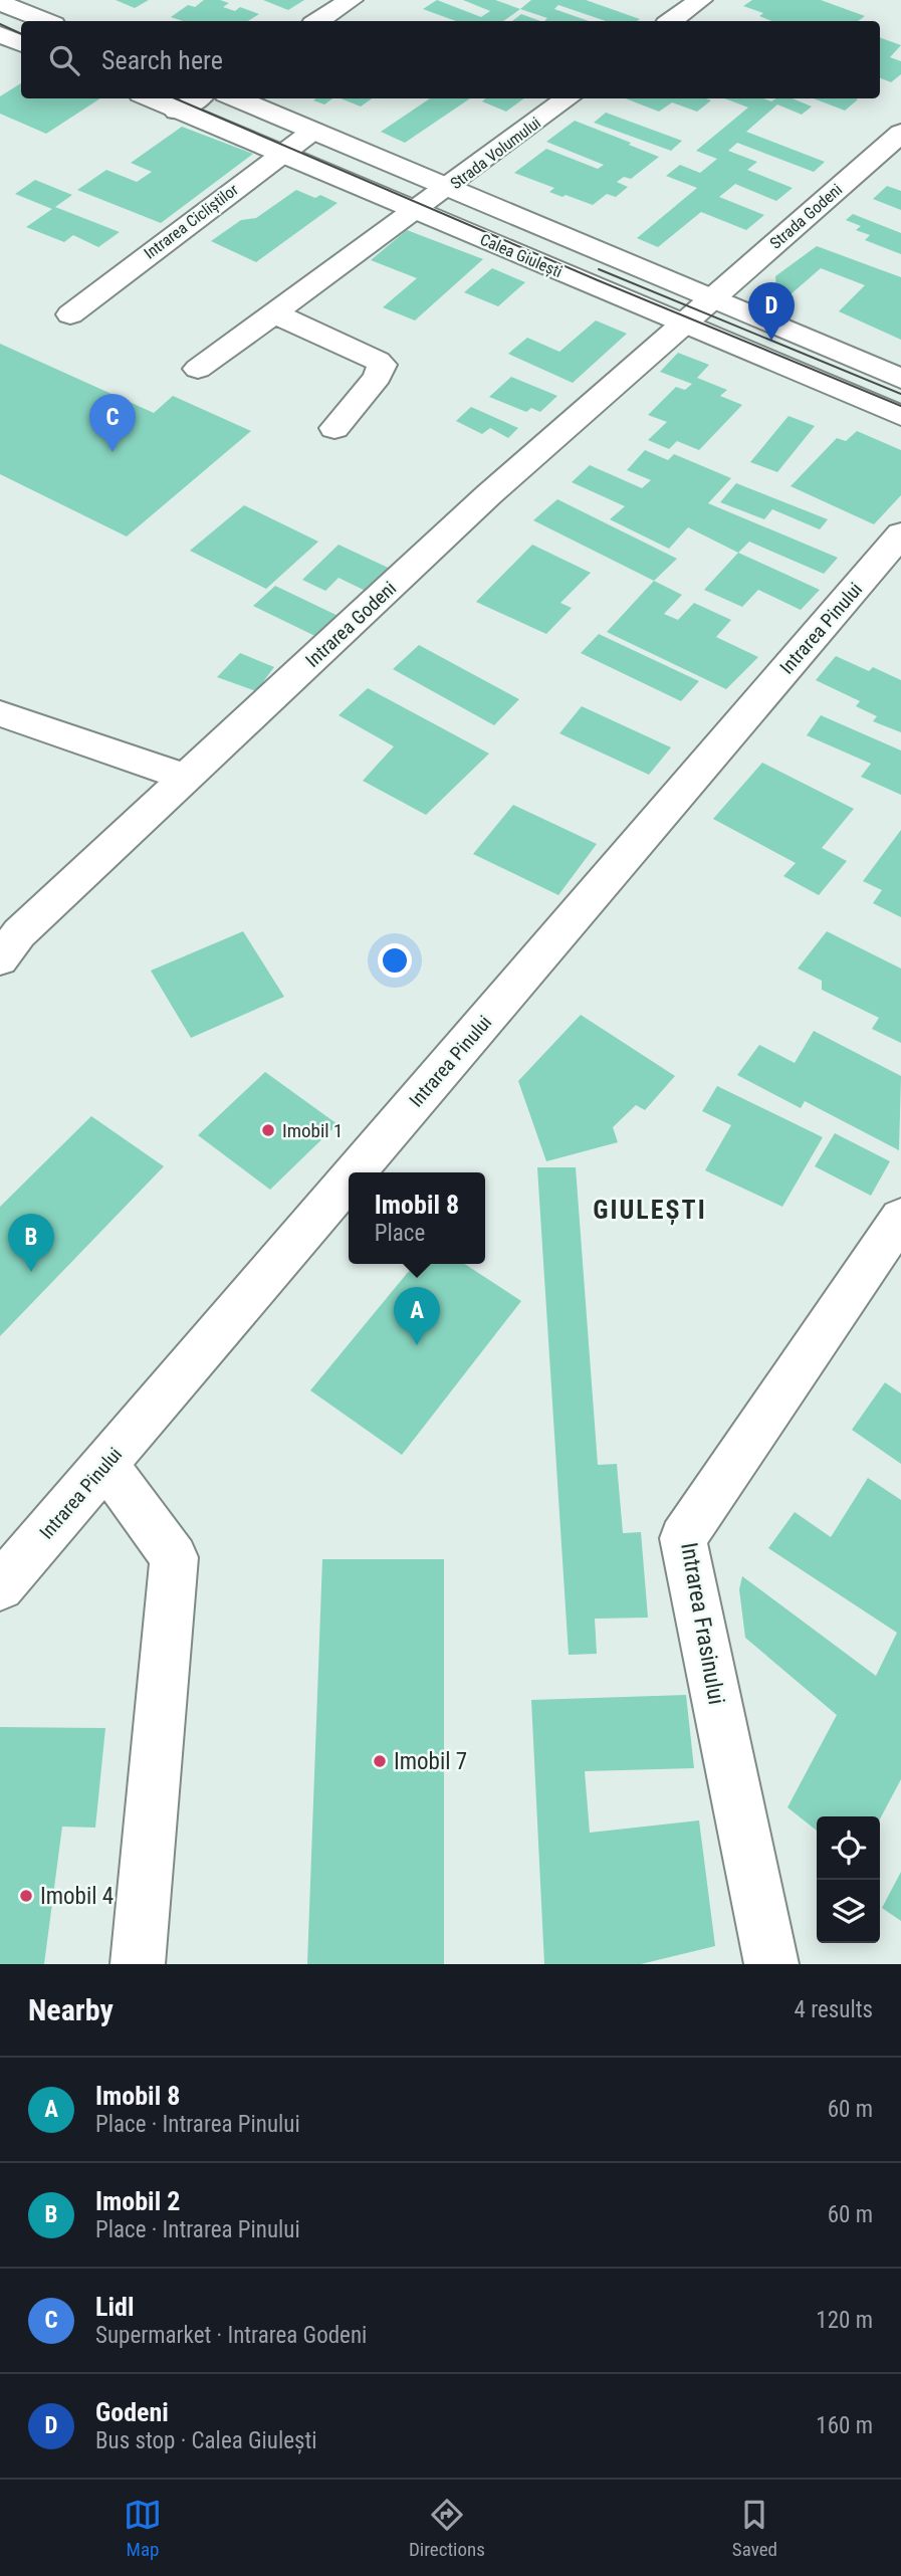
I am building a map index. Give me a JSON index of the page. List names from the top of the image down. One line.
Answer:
{"streets":{"street":["Strada Volumului","Strada Godeni","Intrarea Cicliștilor","Calea Giulești","Intrarea Godeni","Intrarea Pinului","Intrarea Frasinului"]},"crossings":[["Strada Volumului","Calea Giulești"],["Strada Godeni","Calea Giulești"],["Strada Godeni","Intrarea Godeni"],["Intrarea Cicliștilor","Calea Giulești"],["Calea Giulești","Intrarea Godeni"]],"districts":["GIULEȘTI"],"places":["Imobil 1","Imobil 7","Imobil 4"],"page":{"search":"Search here","pins":["D","C","B","A"],"popup":["Imobil 8","Place"],"heading":["Nearby","4 results"],"list":[{"mark":"A","name":"Imobil 8","note":"Place · Intrarea Pinului","value":"60 m"},{"mark":"B","name":"Imobil 2","note":"Place · Intrarea Pinului","value":"60 m"},{"mark":"C","name":"Lidl","note":"Supermarket · Intrarea Godeni","value":"120 m"},{"mark":"D","name":"Godeni","note":"Bus stop · Calea Giulești","value":"160 m"}],"nav":["Map","Directions","Saved"]}}
